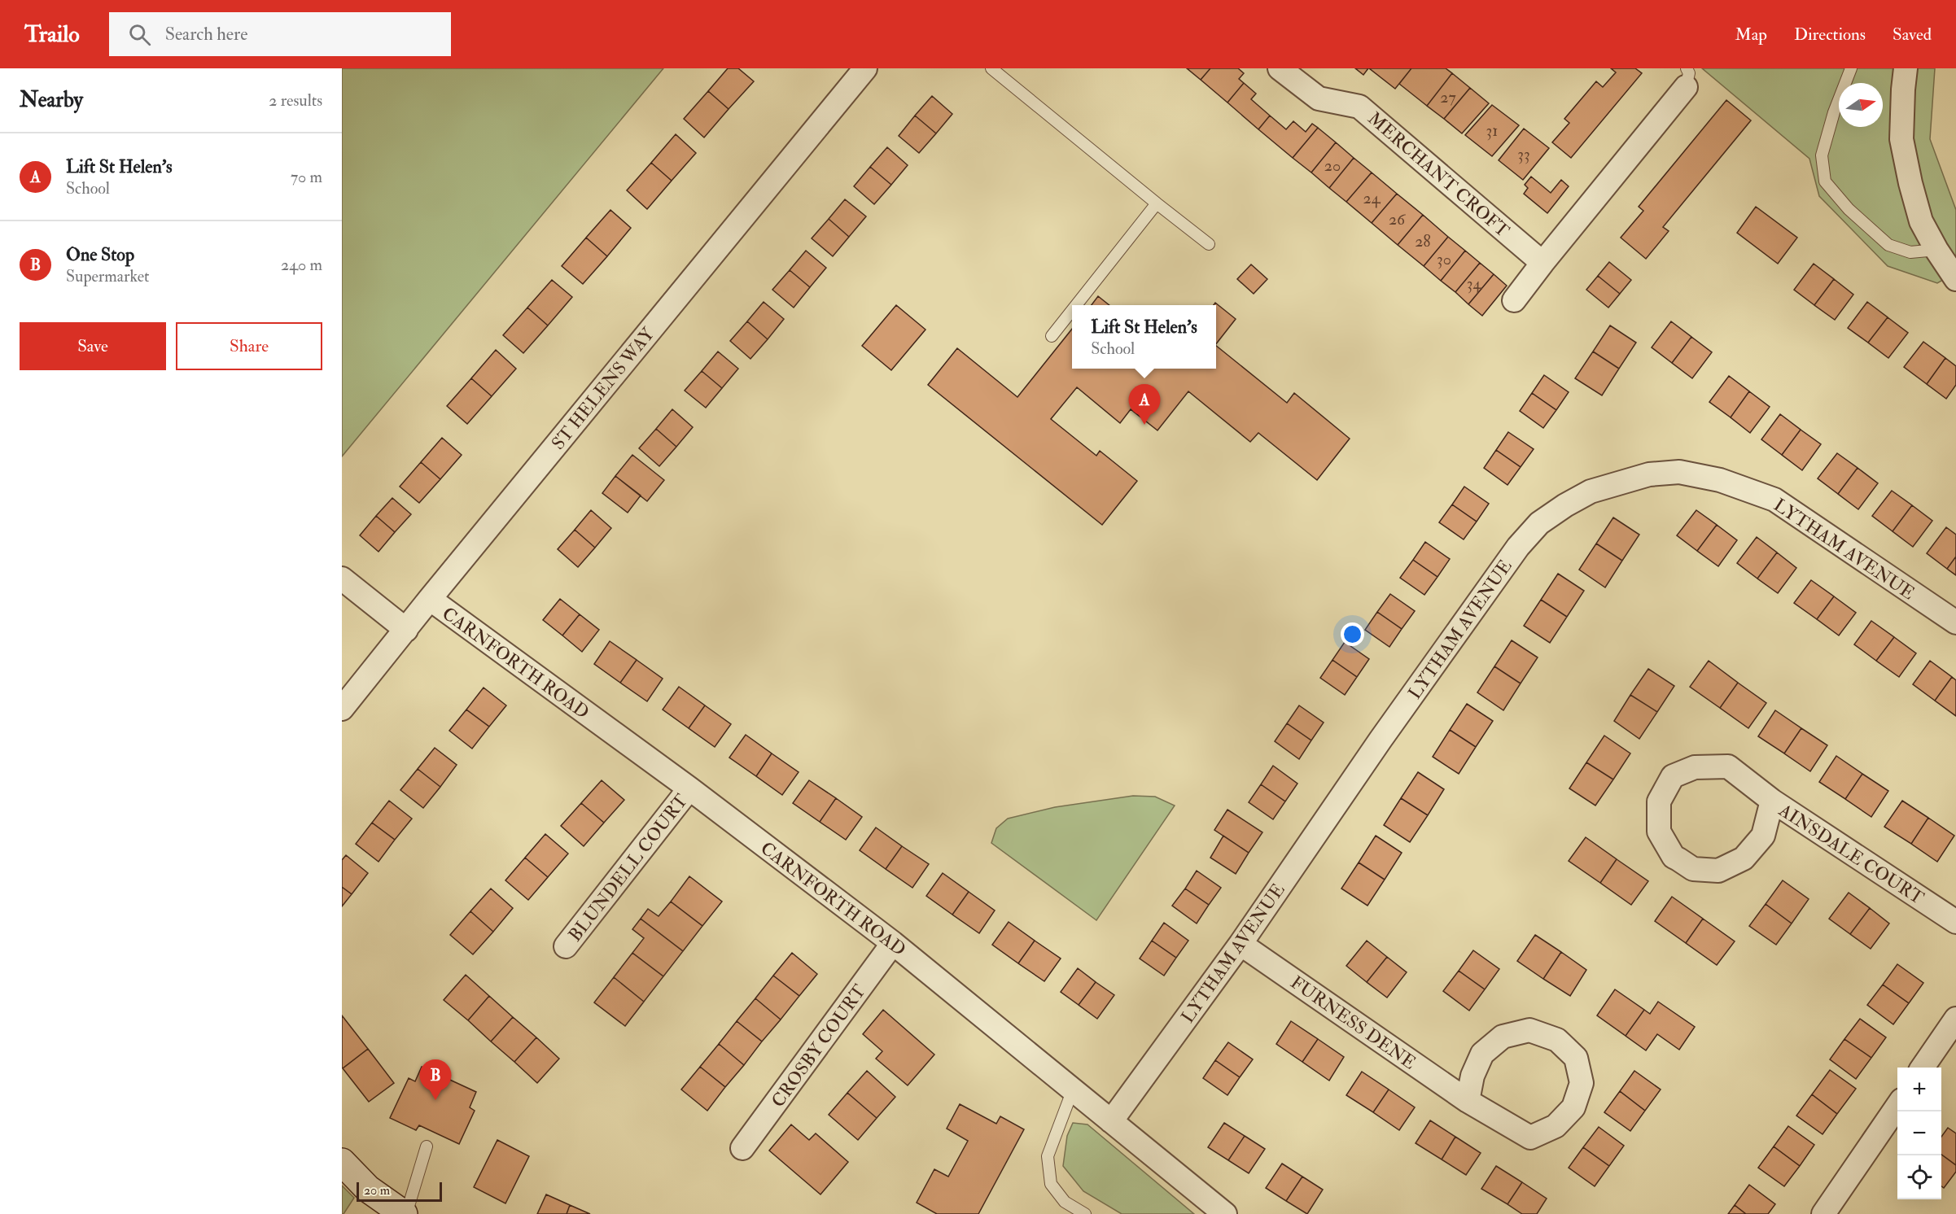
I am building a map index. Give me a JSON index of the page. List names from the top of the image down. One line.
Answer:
{"streets":{"street":["MERCHANT CROFT","ST HELENS WAY","LYTHAM AVENUE","CARNFORTH ROAD","AINSDALE COURT","BLUNDELL COURT","FURNESS DENE","CROSBY COURT"]},"crossings":[["ST HELENS WAY","CARNFORTH ROAD"],["LYTHAM AVENUE","CARNFORTH ROAD"],["LYTHAM AVENUE","FURNESS DENE"],["CARNFORTH ROAD","BLUNDELL COURT"],["CARNFORTH ROAD","CROSBY COURT"]],"house_numbers":["27","31","33","20","24","26","28","30","34"],"scale_bar":"20 m","north":"right","page":{"header":"Trailo","search":"Search here","nav":["Map","Directions","Saved"],"heading":["Nearby","2 results"],"list":[{"mark":"A","name":"Lift St Helen's","note":"School","value":"70 m"},{"mark":"B","name":"One Stop","note":"Supermarket","value":"240 m"}],"popup":["Lift St Helen's","School"],"buttons":["Save","Share"],"pins":["A","B"],"map_buttons":["+","−"],"scale":"20 m"}}
